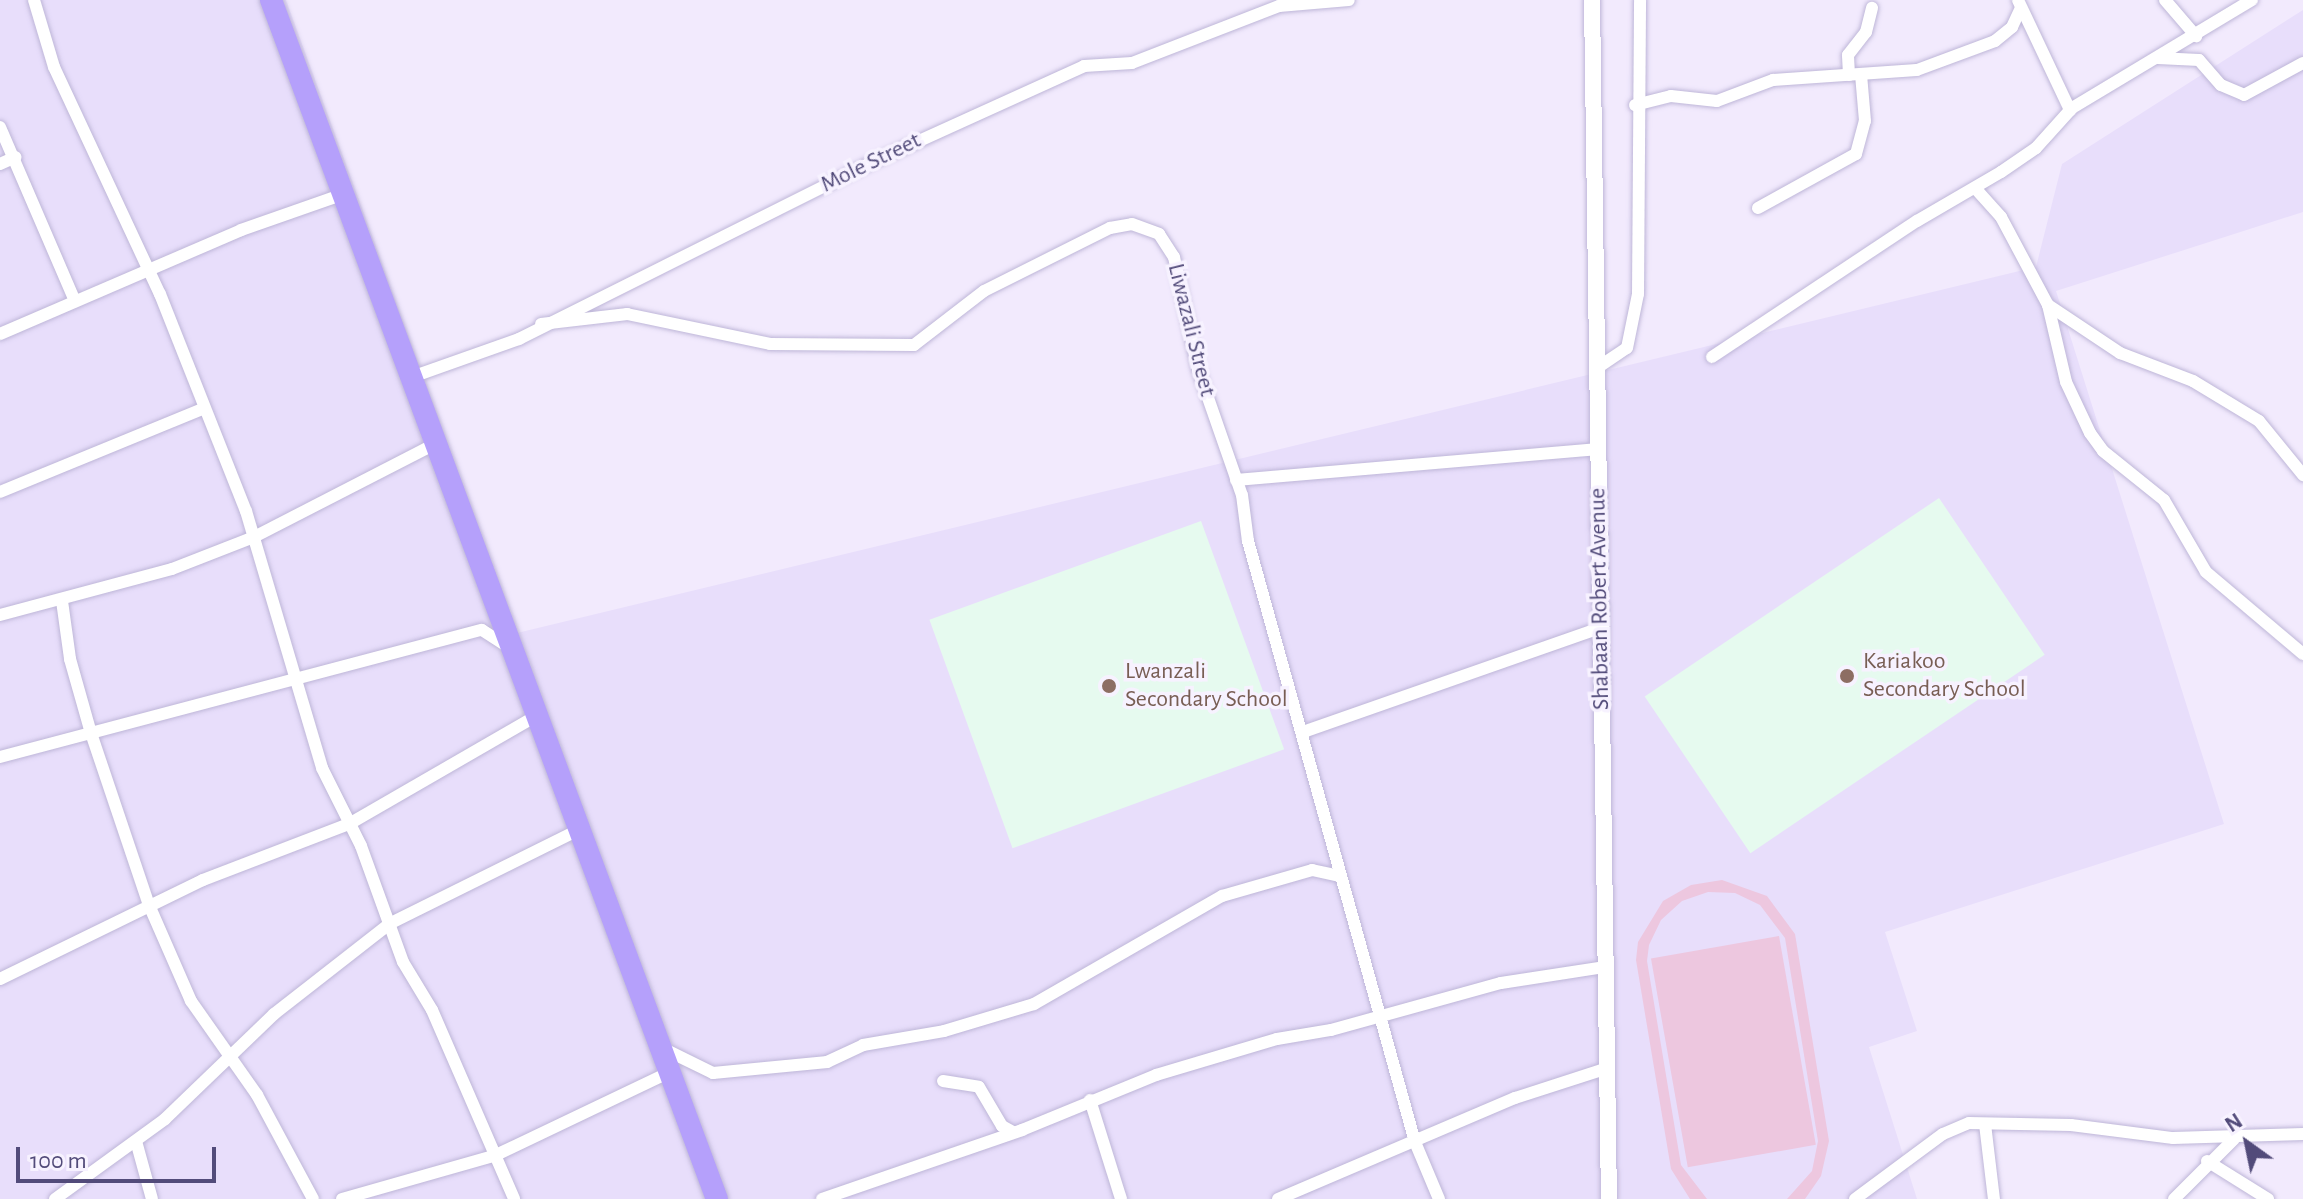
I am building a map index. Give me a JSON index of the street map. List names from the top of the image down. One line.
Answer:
{"streets":{"street":["Mole Street","Liwazali Street","Shabaan Robert Avenue"]},"crossings":[["Mole Street","Liwazali Street"]],"places":["Kariakoo Secondary School","Lwanzali Secondary School"],"scale_bar":"100 m","north":"top left"}
